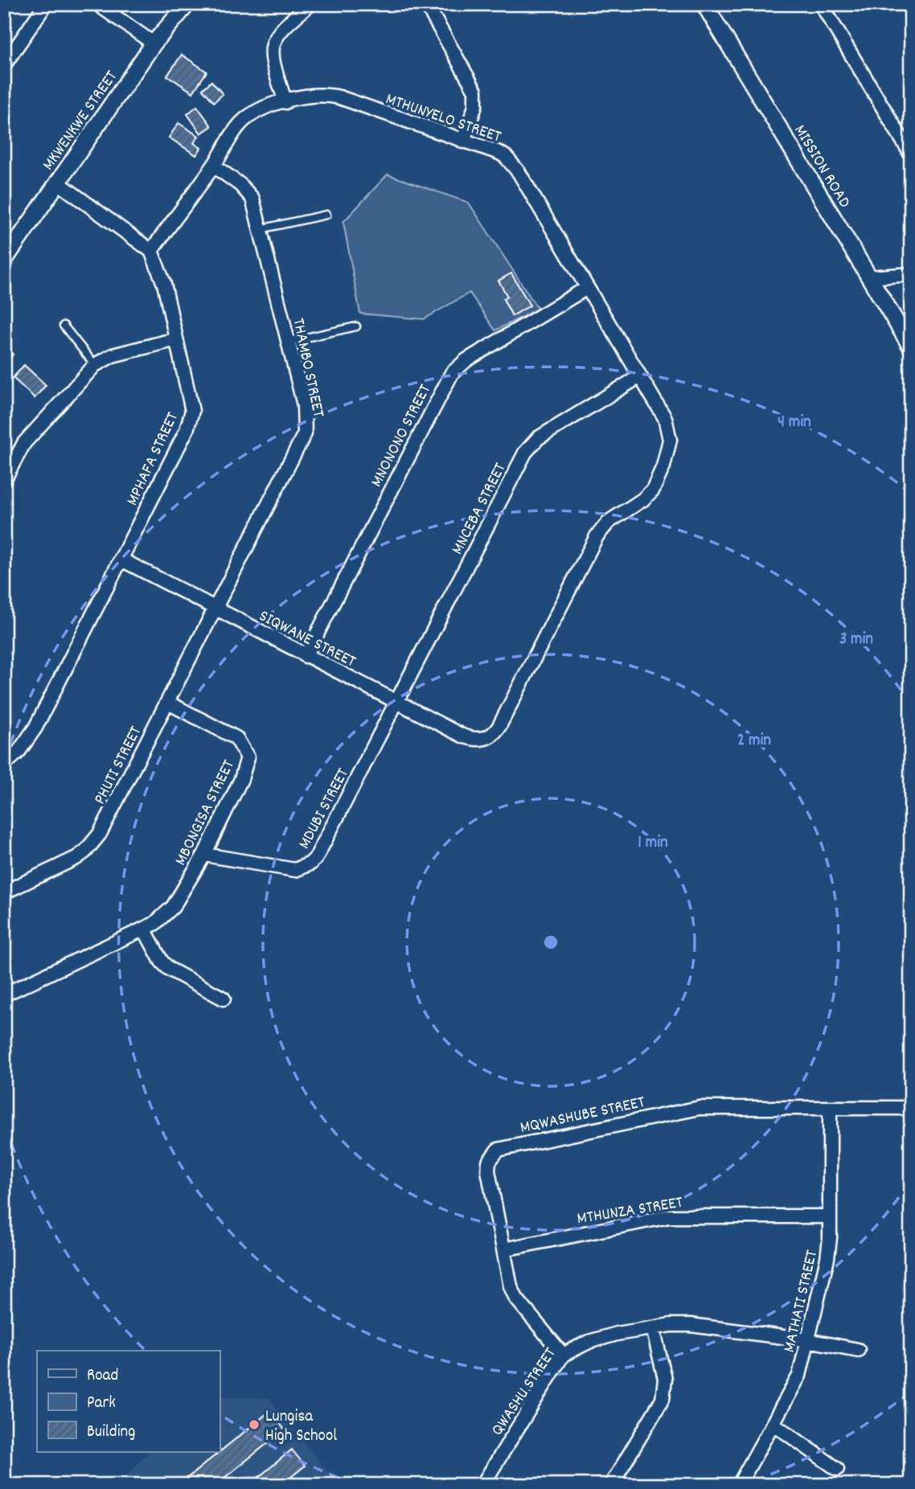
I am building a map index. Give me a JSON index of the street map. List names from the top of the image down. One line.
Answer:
{"streets":{"street":["MTHUNYELO STREET","MKWENKWE STREET","MISSION ROAD","THAMBO STREET","MNONONO STREET","MPHAFA STREET","MNCEBA STREET","SIQWANE STREET","PHUTI STREET","MDUBI STREET","MBONGISA STREET","MQWASHUBE STREET","MTHUNZA STREET","MATHATI STREET","QWASHU STREET"]},"crossings":[["MTHUNYELO STREET","THAMBO STREET"],["MTHUNYELO STREET","MNONONO STREET"],["MTHUNYELO STREET","MPHAFA STREET"],["MTHUNYELO STREET","MNCEBA STREET"],["MTHUNYELO STREET","SIQWANE STREET"],["THAMBO STREET","SIQWANE STREET"],["THAMBO STREET","PHUTI STREET"],["MNONONO STREET","SIQWANE STREET"],["MPHAFA STREET","SIQWANE STREET"],["MNCEBA STREET","SIQWANE STREET"],["MNCEBA STREET","MDUBI STREET"],["SIQWANE STREET","PHUTI STREET"],["SIQWANE STREET","MDUBI STREET"],["PHUTI STREET","MBONGISA STREET"],["MDUBI STREET","MBONGISA STREET"],["MQWASHUBE STREET","MTHUNZA STREET"],["MQWASHUBE STREET","MATHATI STREET"],["MQWASHUBE STREET","QWASHU STREET"],["MTHUNZA STREET","MATHATI STREET"],["MATHATI STREET","QWASHU STREET"]],"places":["Lungisa High School"],"legend":["Road","Park","Building"],"rings":["4 min","3 min","2 min","1 min"]}
